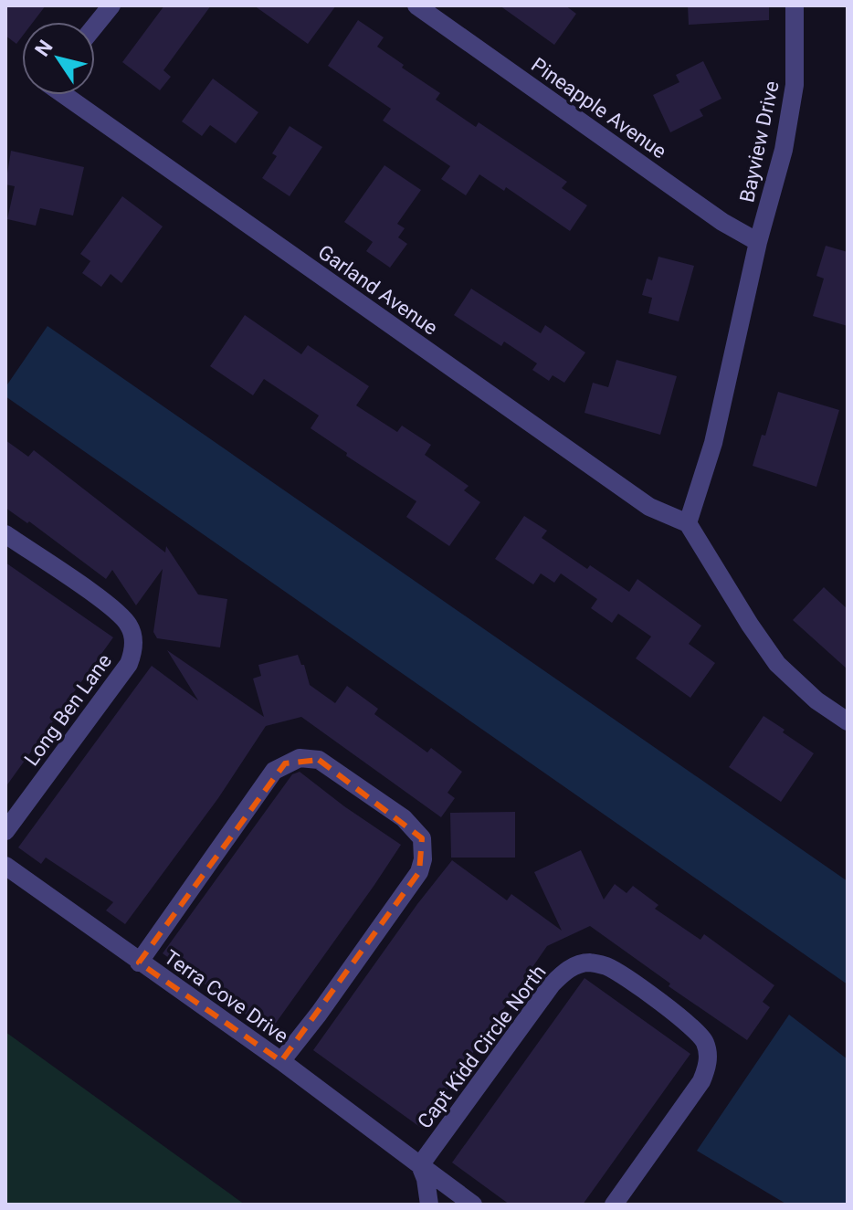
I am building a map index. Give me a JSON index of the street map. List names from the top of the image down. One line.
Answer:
{"streets":{"street":["Pineapple Avenue","Bayview Drive","Garland Avenue","Long Ben Lane","Terra Cove Drive","Capt Kidd Circle North"]},"crossings":[["Pineapple Avenue","Bayview Drive"],["Terra Cove Drive","Capt Kidd Circle North"]],"north":"top left"}
